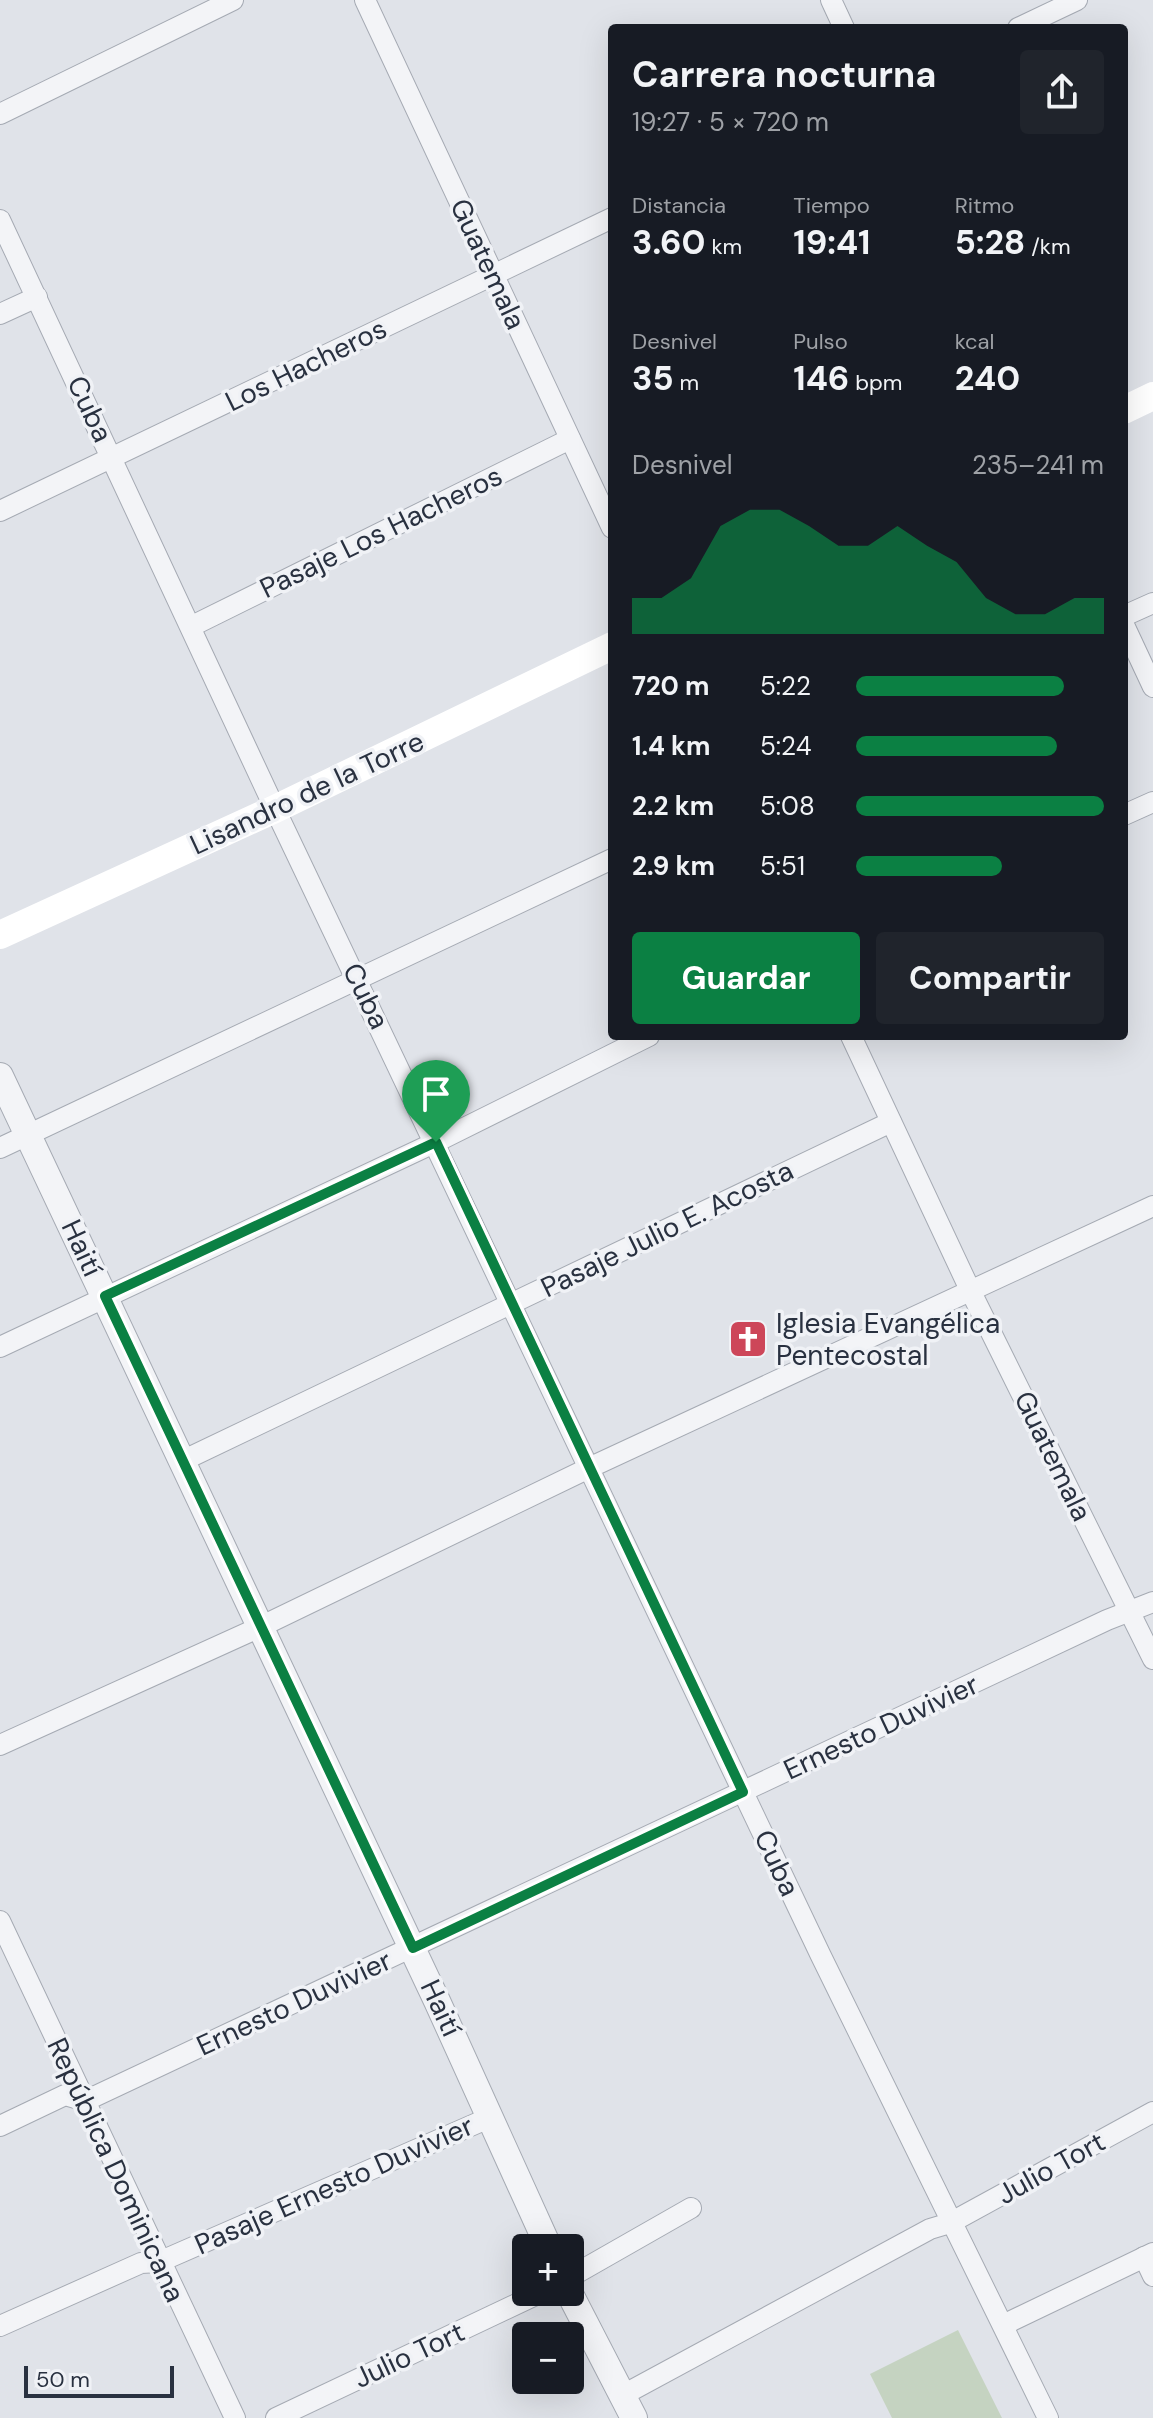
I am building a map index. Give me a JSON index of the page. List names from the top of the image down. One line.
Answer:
{"streets":{"main road":["Lisandro de la Torre"],"street":["Guatemala","Los Hacheros","Cuba","Pasaje Los Hacheros","Pasaje Julio E. Acosta","Haití","Ernesto Duvivier","Julio Tort","República Dominicana","Pasaje Ernesto Duvivier"]},"crossings":[["Guatemala","Los Hacheros"],["Guatemala","Pasaje Los Hacheros"],["Guatemala","Pasaje Julio E. Acosta"],["Guatemala","Ernesto Duvivier"],["Los Hacheros","Cuba"],["Cuba","Pasaje Los Hacheros"],["Cuba","Lisandro de la Torre"],["Cuba","Pasaje Julio E. Acosta"],["Cuba","Ernesto Duvivier"],["Cuba","Julio Tort"],["Pasaje Julio E. Acosta","Haití"],["Haití","Ernesto Duvivier"],["Haití","Pasaje Ernesto Duvivier"],["Ernesto Duvivier","República Dominicana"],["República Dominicana","Pasaje Ernesto Duvivier"]],"places":{"church":["Iglesia Evangélica Pentecostal"]},"scale_bar":"50 m","page":{"heading":["Carrera nocturna","19:27 · 5 × 720 m"],"stats":[["Distancia","3.60 km"],["Tiempo","19:41"],["Ritmo","5:28 /km"],["Desnivel","35 m"],["Pulso","146 bpm"],["kcal","240"]],"chart":["Desnivel","235–241 m"],"list":[{"name":"720 m","note":"5:22"},{"name":"1.4 km","note":"5:24"},{"name":"2.2 km","note":"5:08"},{"name":"2.9 km","note":"5:51"}],"buttons":["Guardar","Compartir"],"map_buttons":["+","−"],"scale":"50 m"}}
